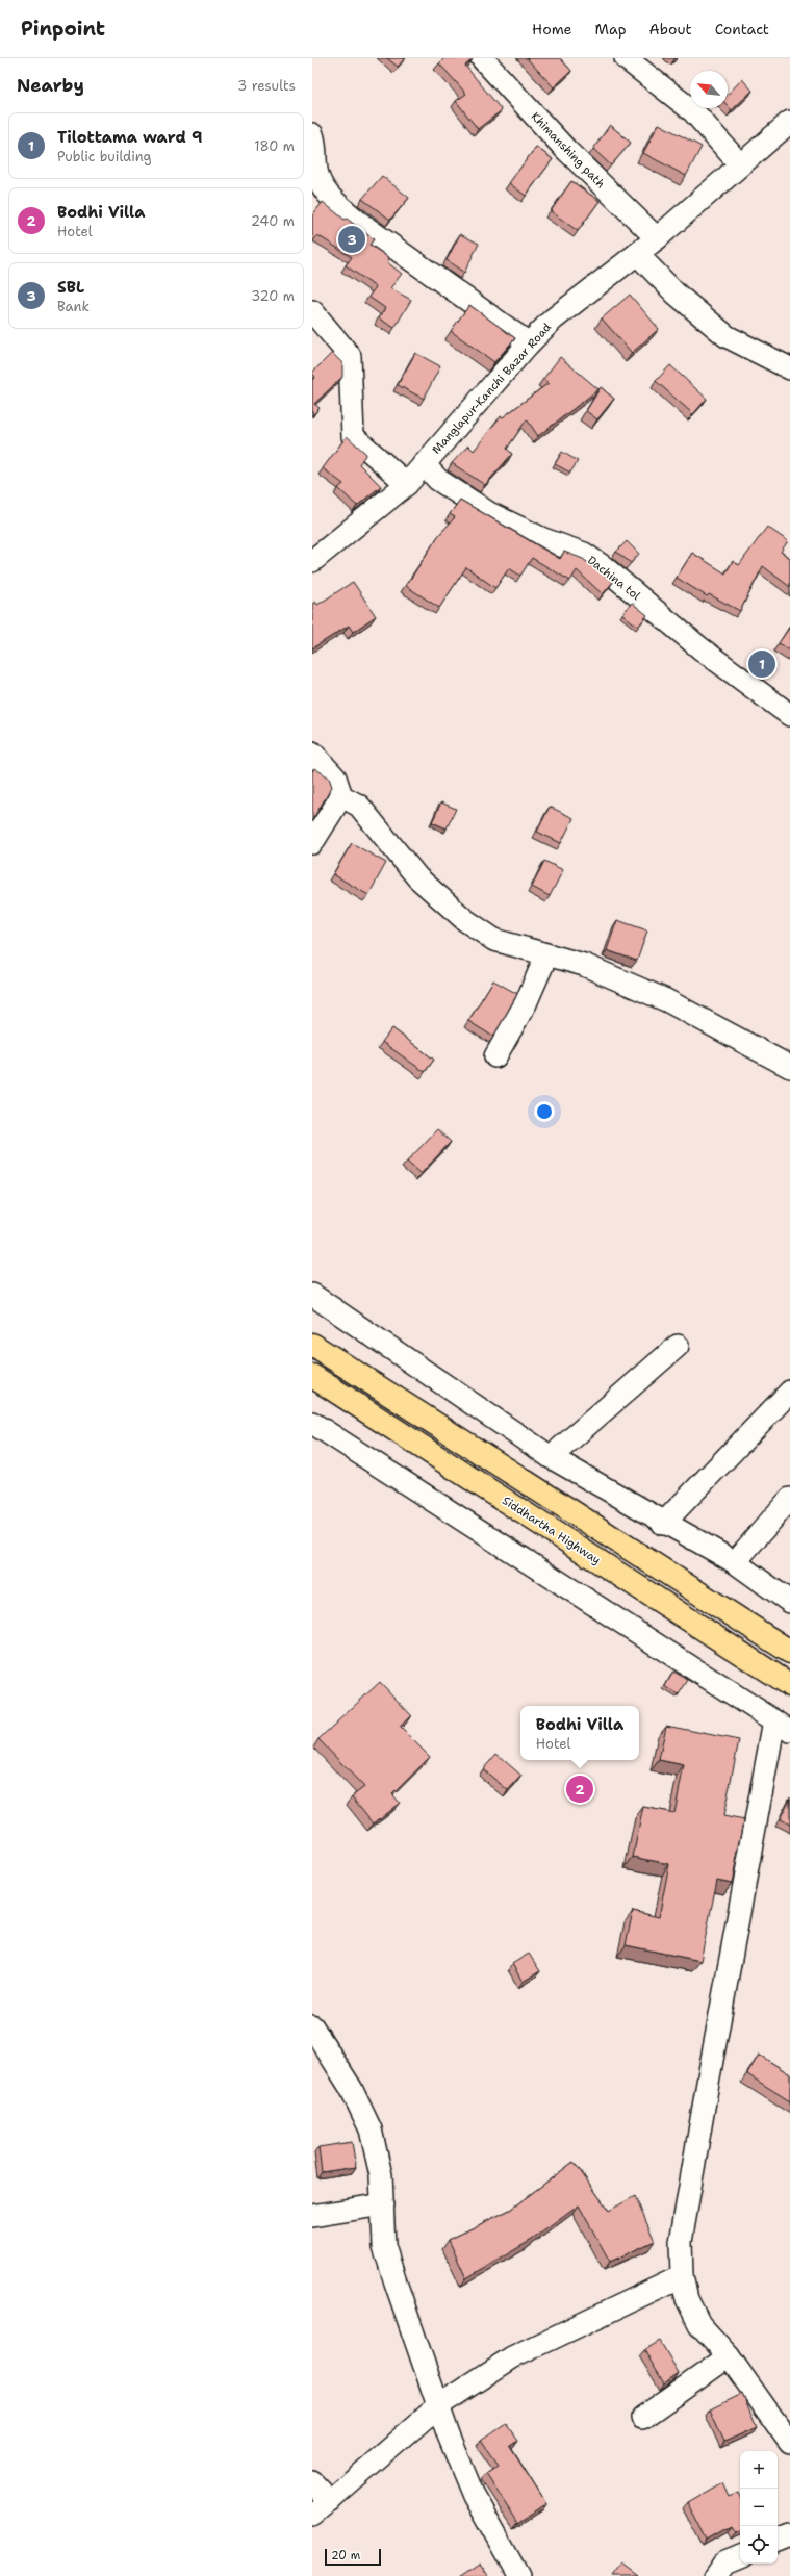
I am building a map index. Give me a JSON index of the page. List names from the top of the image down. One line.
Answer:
{"streets":{"highway":["Siddhartha Highway"],"street":["Khimanshing path","Manglapur-Kanchi Bazar Road","Dachina tol"]},"crossings":[["Khimanshing path","Manglapur-Kanchi Bazar Road"],["Manglapur-Kanchi Bazar Road","Dachina tol"]],"scale_bar":"20 m","north":"top left","page":{"header":"Pinpoint","nav":["Home","Map","About","Contact"],"heading":["Nearby","3 results"],"list":[{"mark":"1","name":"Tilottama ward 9","note":"Public building","value":"180 m"},{"mark":"2","name":"Bodhi Villa","note":"Hotel","value":"240 m"},{"mark":"3","name":"SBL","note":"Bank","value":"320 m"}],"pins":["3","1","2"],"popup":["Bodhi Villa","Hotel"],"map_buttons":["+","−"],"scale":"20 m"}}
